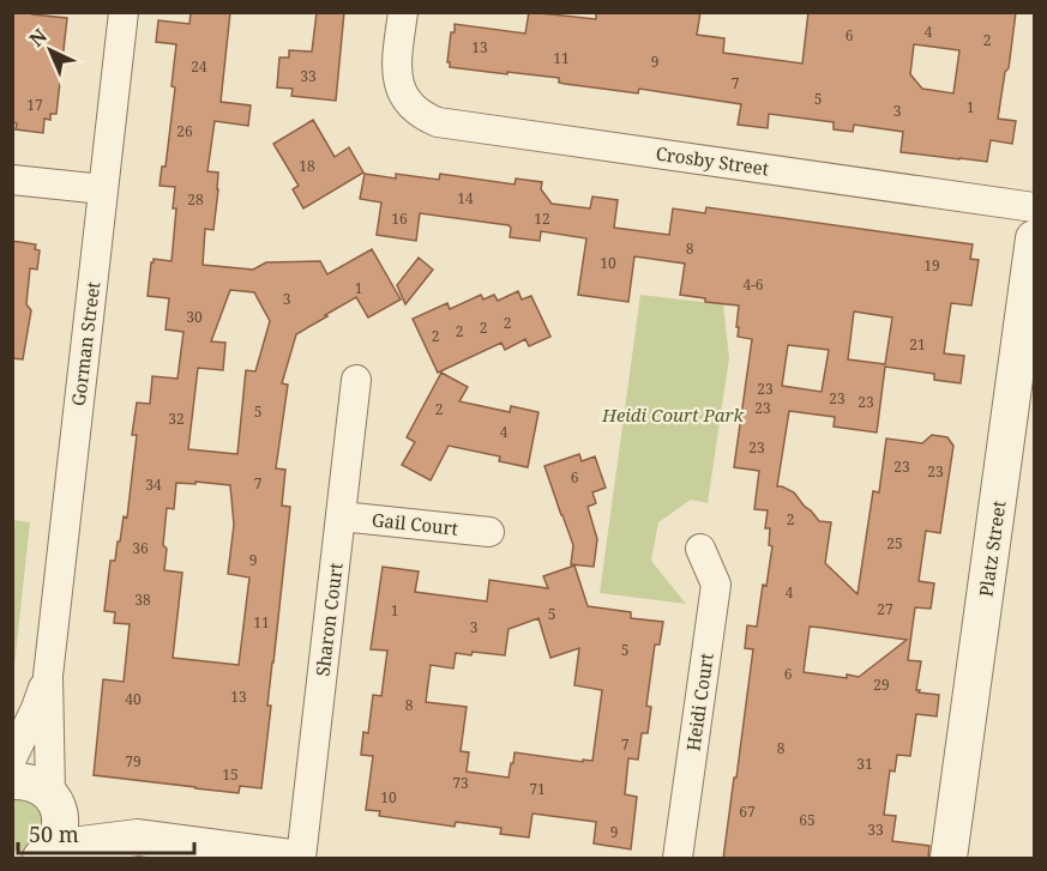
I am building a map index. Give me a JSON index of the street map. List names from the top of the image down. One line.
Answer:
{"streets":{"street":["Crosby Street","Gorman Street","Gail Court","Platz Street","Sharon Court","Heidi Court"]},"crossings":[["Gail Court","Sharon Court"]],"parks":["Heidi Court Park"],"house_numbers":["4","6","2","13","11","9","24","33","7","5","17","1","3","26","18","14","28","16","12","8","10","19","4-6","1","3","30","2","2","2","2","21","23","23","23","23","2","5","32","4","23","23","23","6","7","34","2","25","36","9","4","38","27","1","5","11","3","5","6","29","13","40","8","7","8","79","31","15","73","71","10","67","65","33","9"],"scale_bar":"50 m","north":"top left"}
